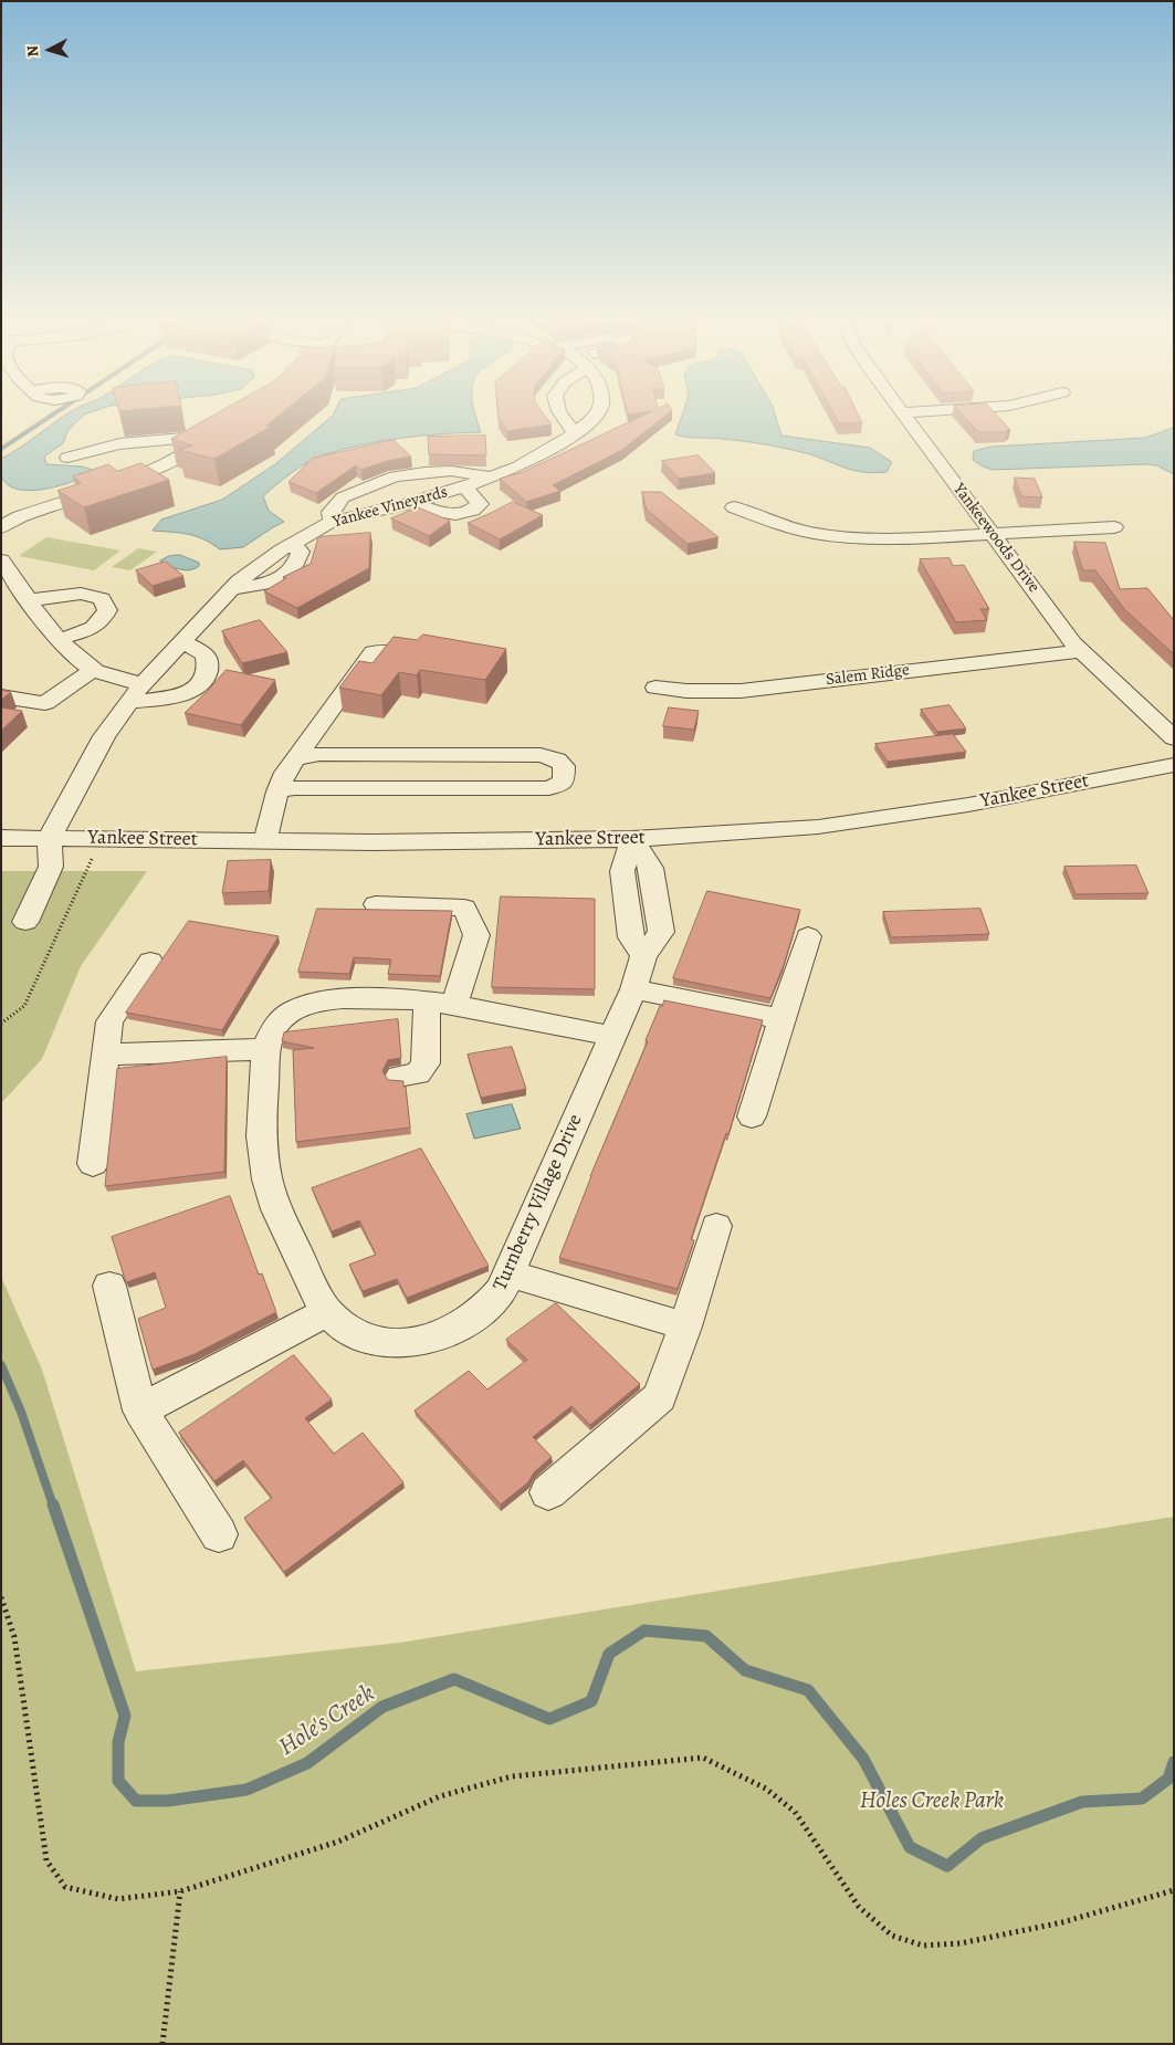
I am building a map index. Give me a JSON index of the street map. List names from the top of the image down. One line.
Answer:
{"streets":{"street":["Yankee Vineyards","Yankeewoods Drive","Salem Ridge","Yankee Street","Turnberry Village Drive"]},"crossings":[["Yankeewoods Drive","Salem Ridge"],["Yankee Street","Turnberry Village Drive"]],"water":["Hole's Creek"],"parks":["Holes Creek Park"],"north":"left"}
